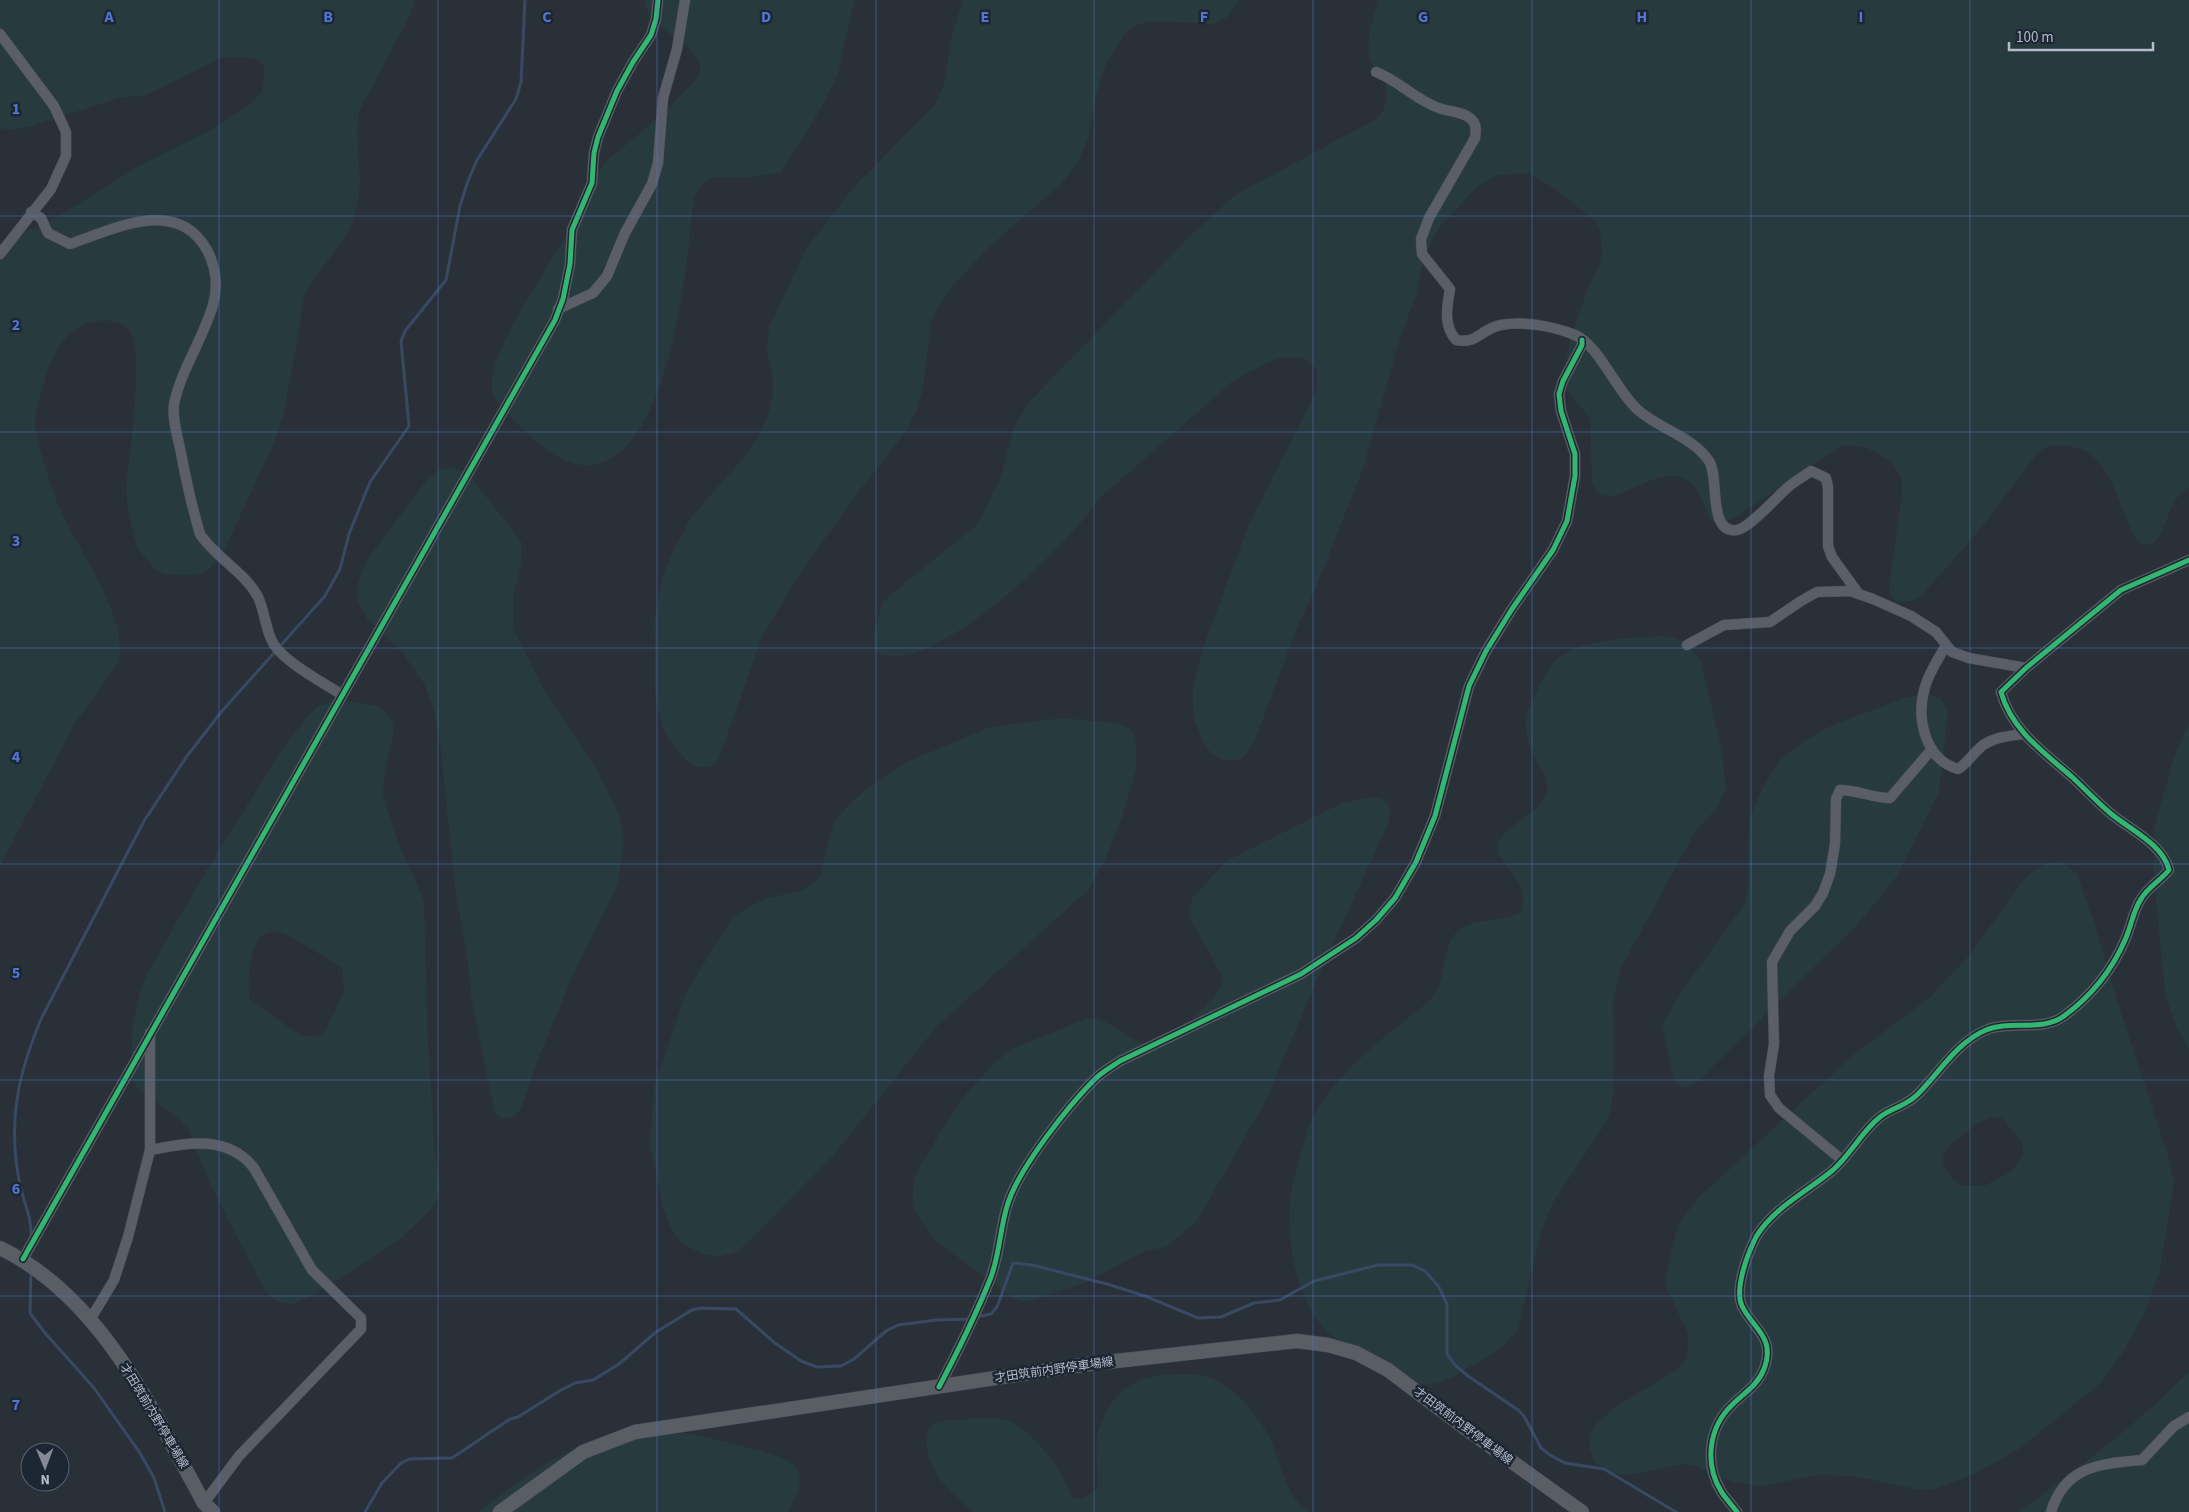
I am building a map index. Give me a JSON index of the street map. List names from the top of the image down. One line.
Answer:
{"streets":{"main road":["才田筑前内野停車場線"]},"scale_bar":"100 m","north":"bottom","grid":{"columns":["A","B","C","D","E","F","G","H","I"],"rows":["1","2","3","4","5","6","7"]}}
